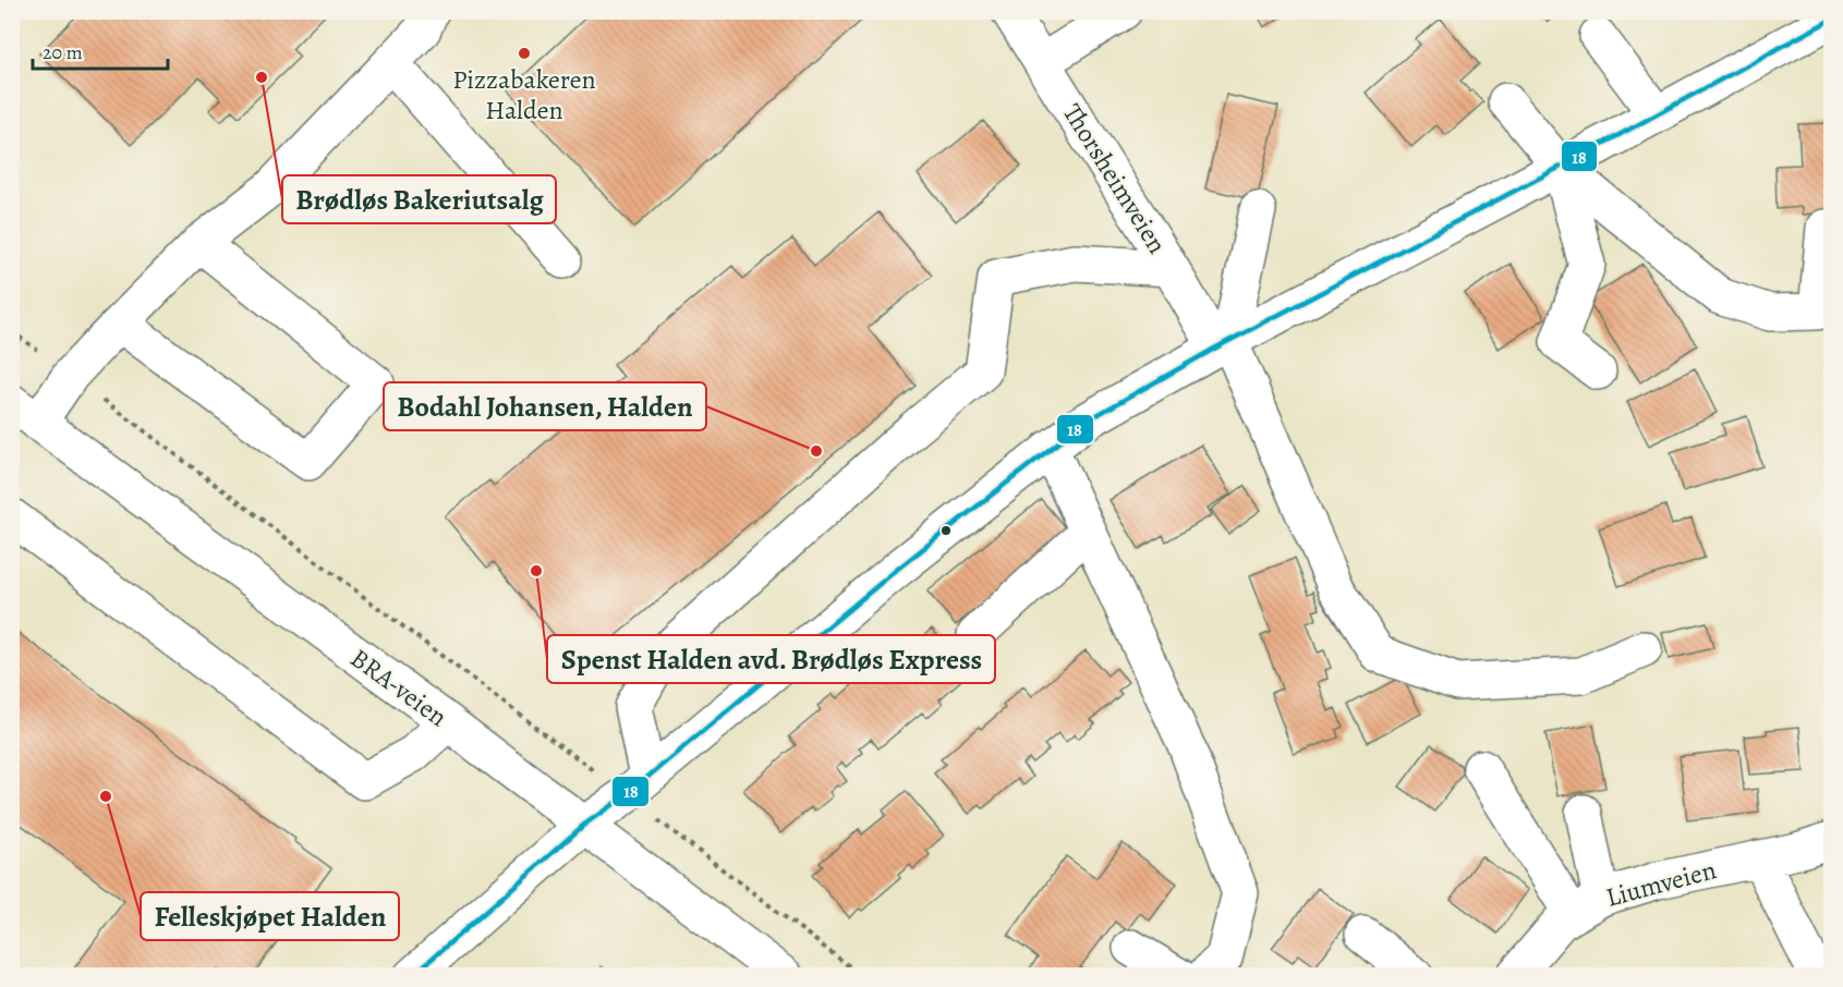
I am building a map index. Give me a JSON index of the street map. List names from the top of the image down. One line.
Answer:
{"streets":{"street":["Thorsheimveien","BRA-veien","Liumveien"]},"places":["Pizzabakeren Halden","Brødløs Bakeriutsalg","Bodahl Johansen, Halden","Spenst Halden avd. Brødløs Express","Felleskjøpet Halden"],"lines":["transit line 18"],"scale_bar":"20 m"}
